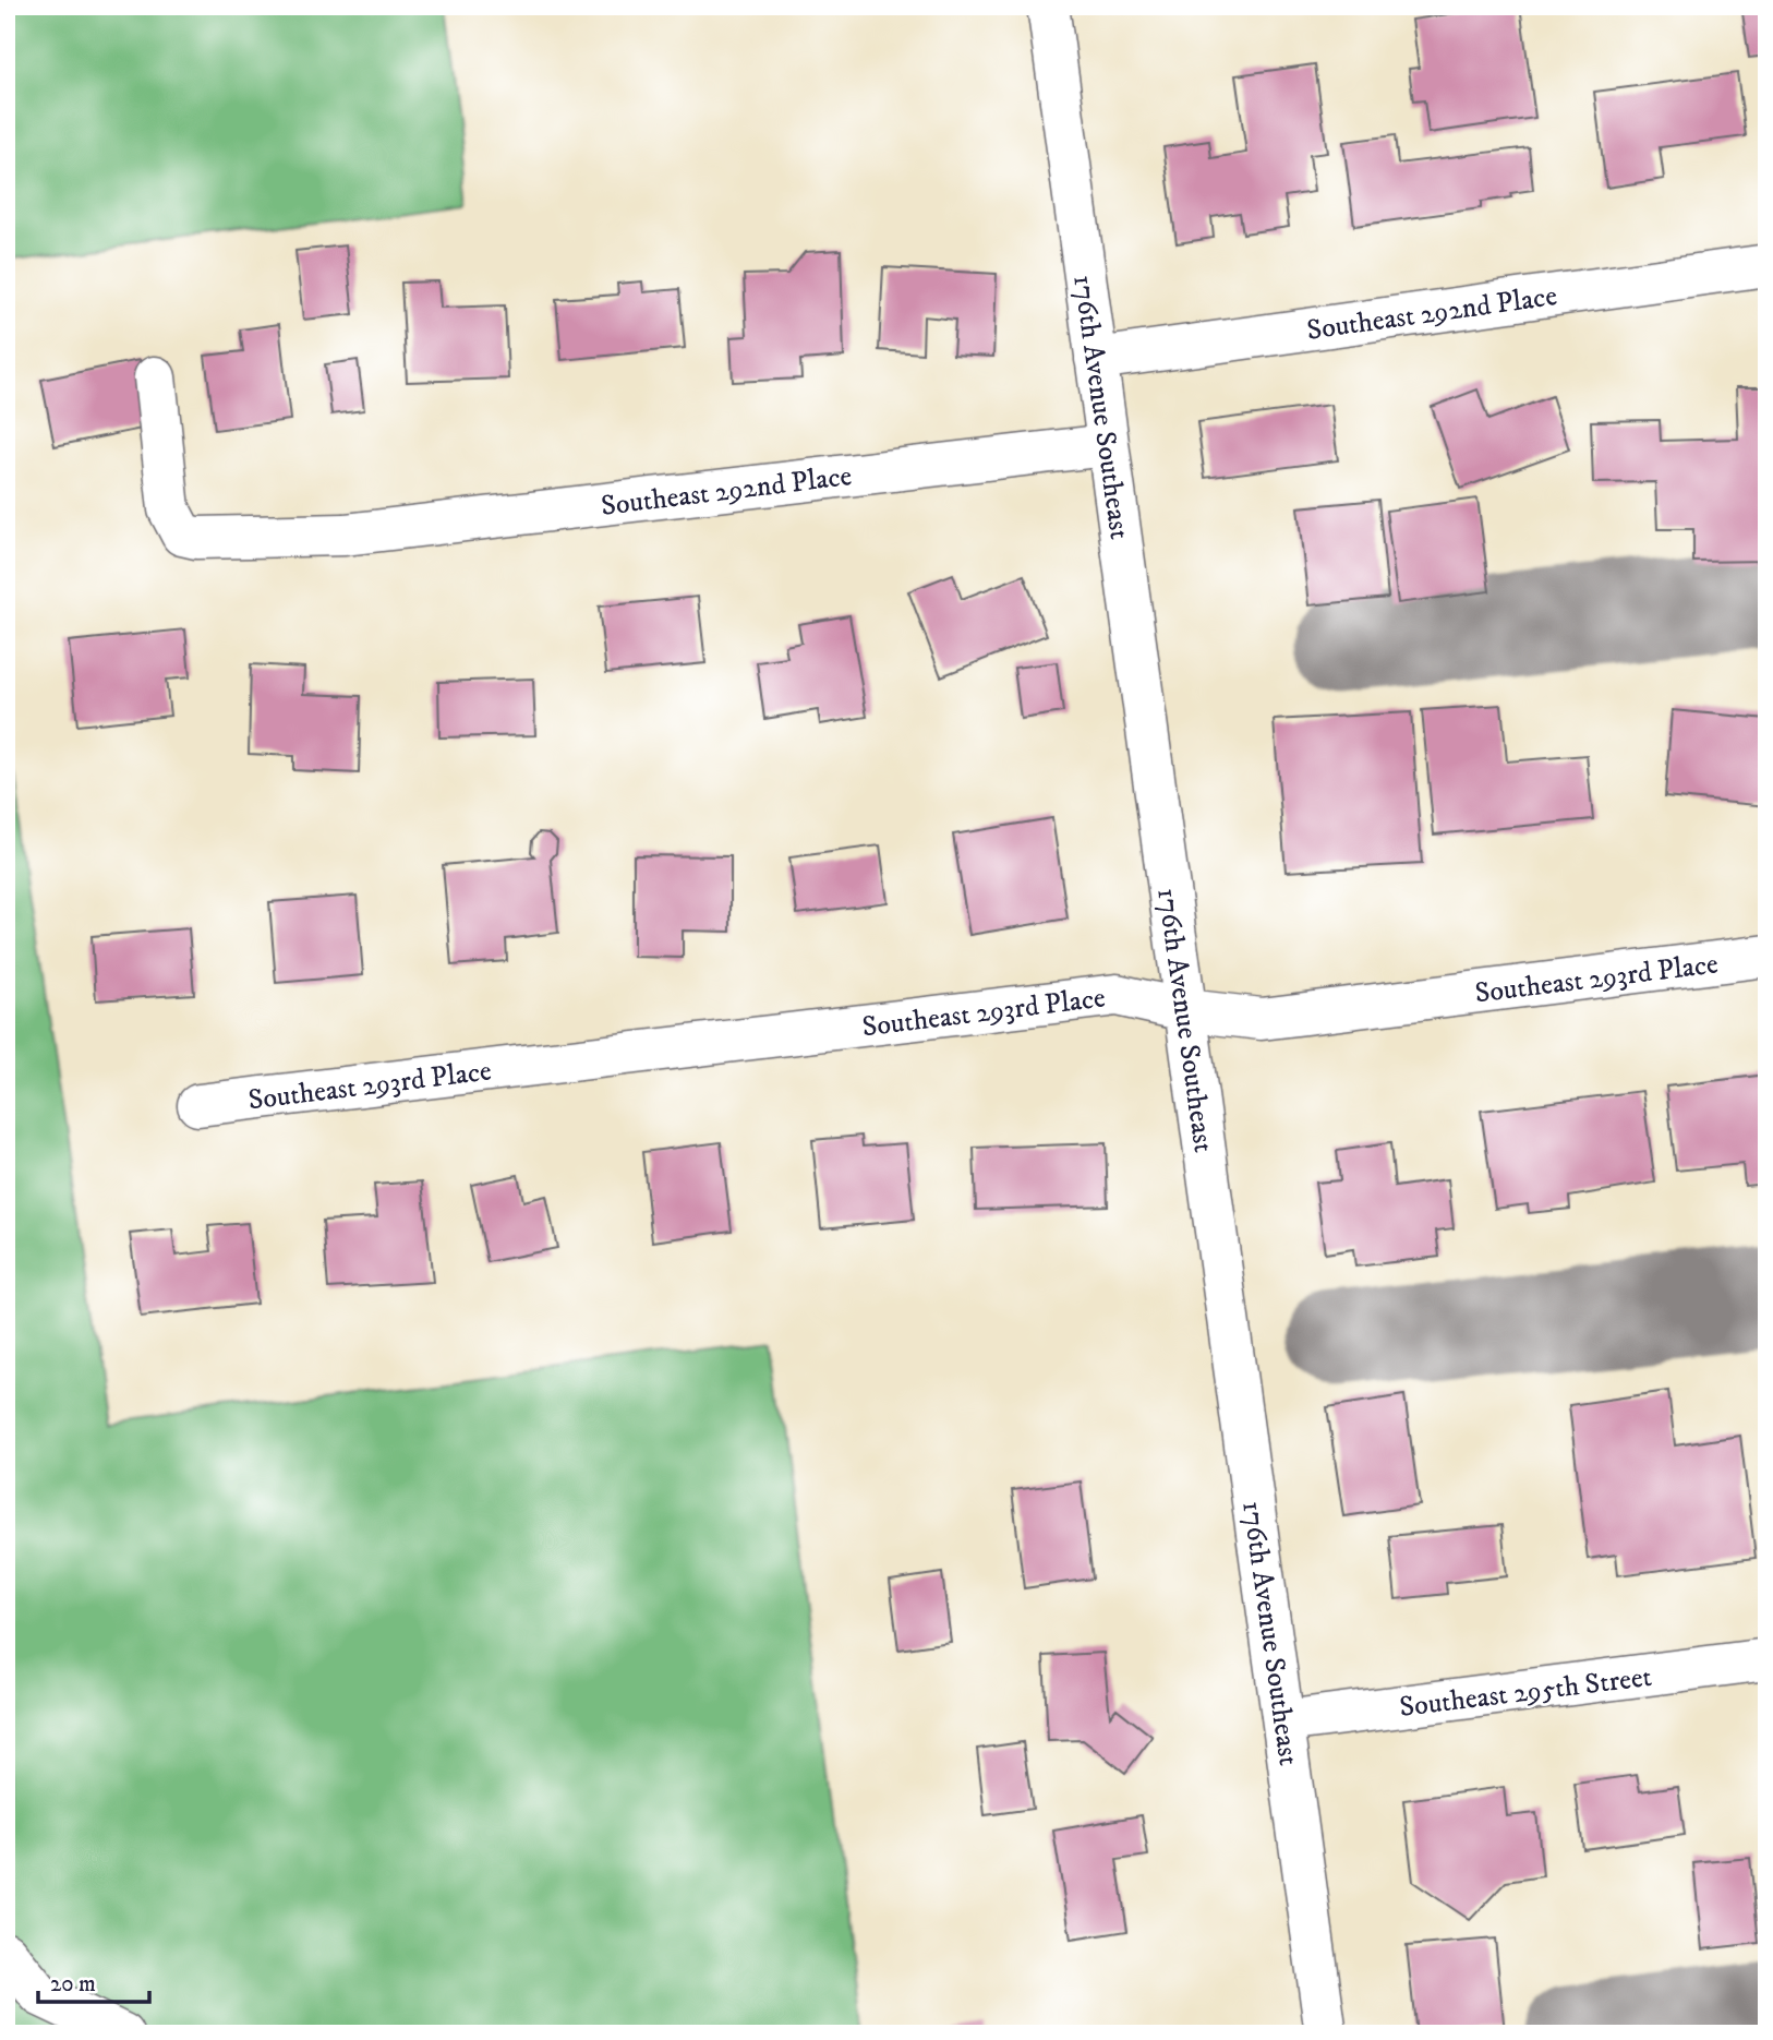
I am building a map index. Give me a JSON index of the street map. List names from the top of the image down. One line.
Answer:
{"streets":{"street":["Southeast 292nd Place","176th Avenue Southeast","Southeast 293rd Place","Southeast 295th Street"]},"crossings":[["Southeast 292nd Place","176th Avenue Southeast"],["176th Avenue Southeast","Southeast 293rd Place"],["176th Avenue Southeast","Southeast 295th Street"]],"scale_bar":"20 m"}
